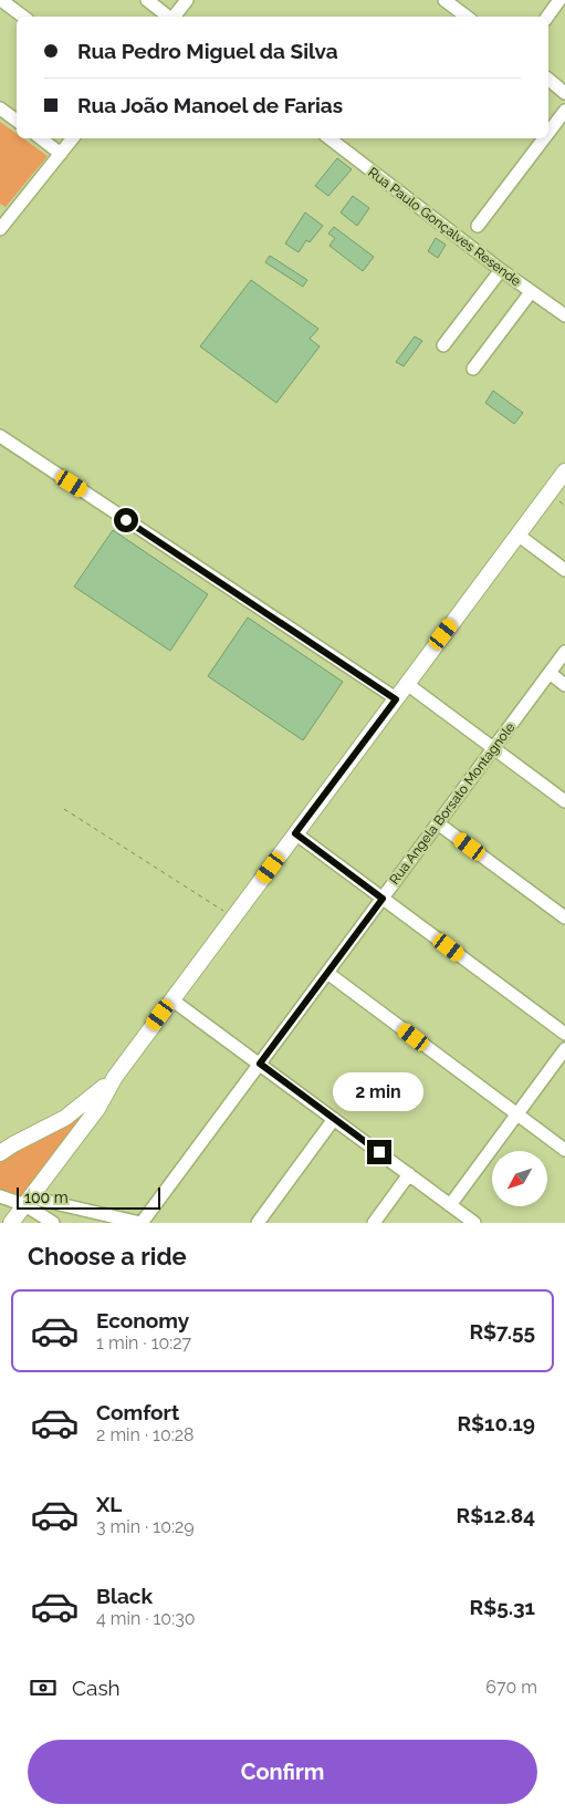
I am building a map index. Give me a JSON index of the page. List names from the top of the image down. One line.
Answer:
{"streets":{"street":["Rua Paulo Gonçalves Resende","Rua Angela Borsato Montagnole"]},"scale_bar":"100 m","north":"bottom left","page":{"banner":["Rua Pedro Miguel da Silva","Rua João Manoel de Farias"],"bubble":"2 min","scale":"100 m","heading":"Choose a ride","list":[{"name":"Economy","note":"1 min · 10:27","value":"R$7.55"},{"name":"Comfort","note":"2 min · 10:28","value":"R$10.19"},{"name":"XL","note":"3 min · 10:29","value":"R$12.84"},{"name":"Black","note":"4 min · 10:30","value":"R$5.31"}],"pay":["Cash","670 m"],"buttons":"Confirm"}}
